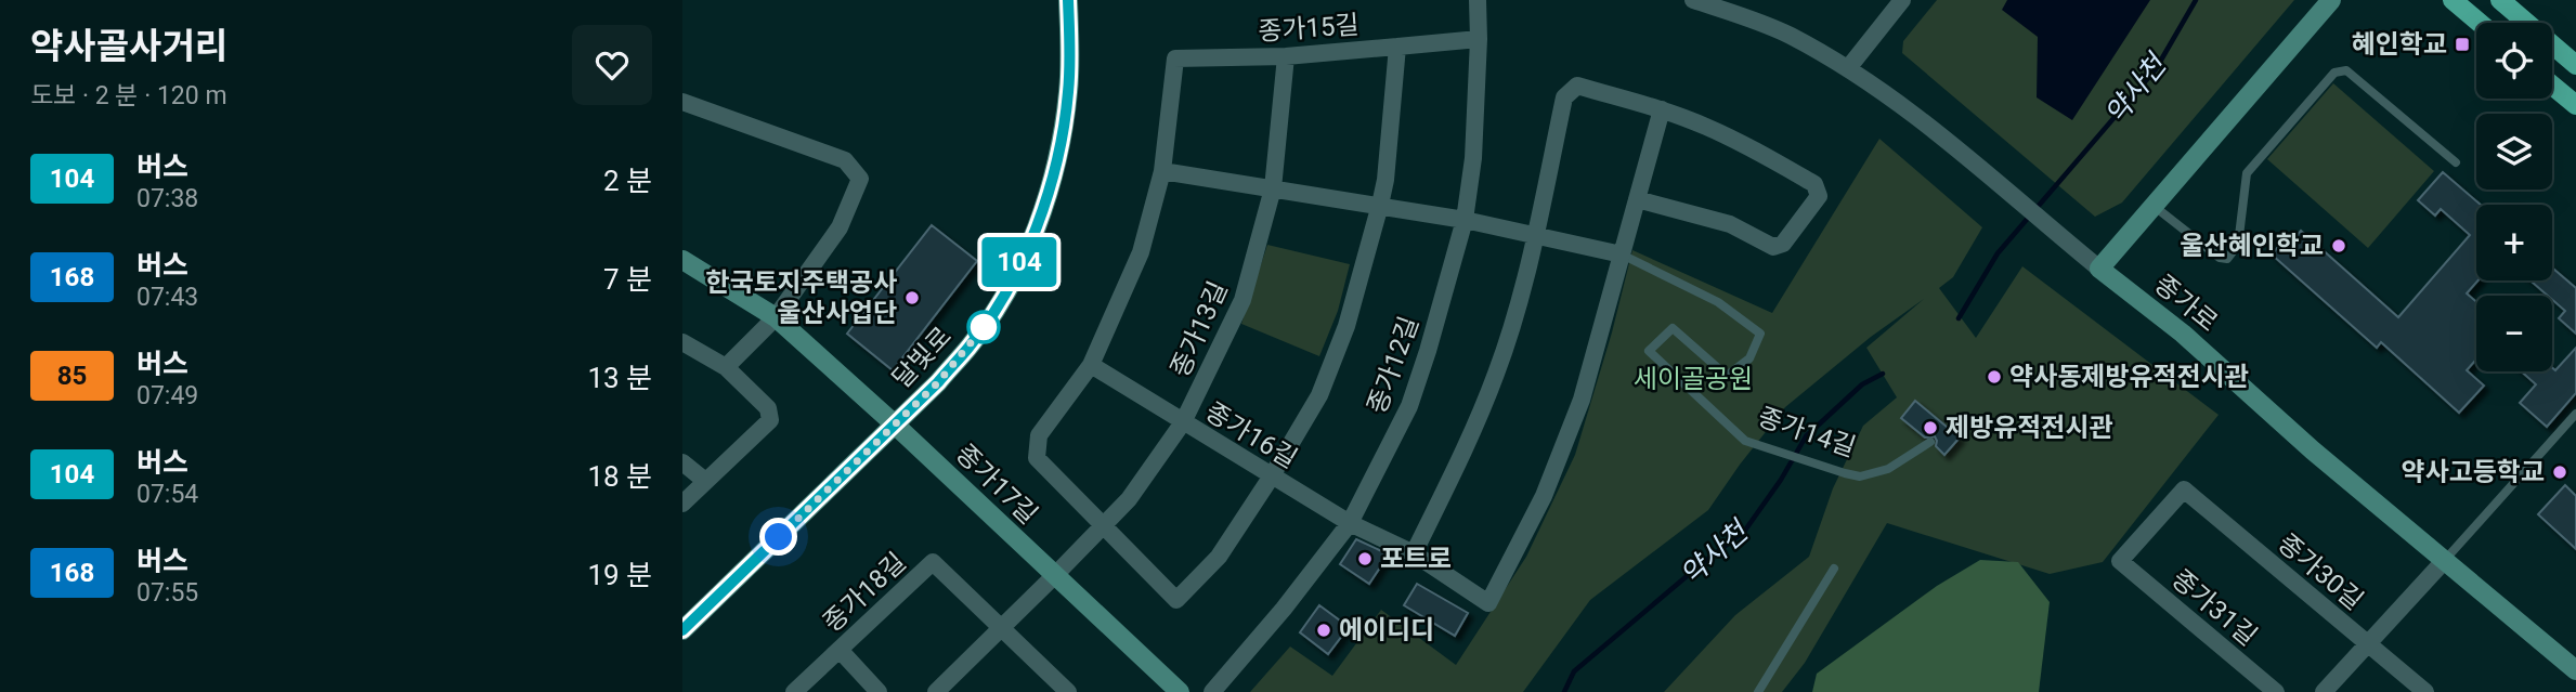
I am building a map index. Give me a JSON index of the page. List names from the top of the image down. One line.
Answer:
{"streets":{"main road":["종가로","달빛로","종가17길"],"street":["종가15길","종가13길","종가12길","종가16길","종가30길","종가18길","종가31길"],"lane":["종가14길"]},"crossings":[["종가15길","종가13길"],["종가15길","종가16길"],["종가13길","종가16길"],["종가13길","종가17길"],["종가13길","종가18길"],["달빛로","종가17길"],["종가12길","종가16길"],["종가30길","종가31길"]],"water":["약사천"],"parks":["세이골공원"],"places":{"transit":["혜인학교"],"other":["울산혜인학교","한국토지주택공사 울산사업단","약사동제방유적전시관","제방유적전시관","약사고등학교","포트로","에이디디"]},"lines":["bus line 104"],"page":{"heading":["약사골사거리","도보 · 2 분 · 120 m"],"on_map":"104","map_buttons":["+","−"],"list":[{"mark":"104","name":"버스","note":"07:38","value":"2 분"},{"mark":"168","name":"버스","note":"07:43","value":"7 분"},{"mark":"85","name":"버스","note":"07:49","value":"13 분"},{"mark":"104","name":"버스","note":"07:54","value":"18 분"},{"mark":"168","name":"버스","note":"07:55","value":"19 분"}]}}
